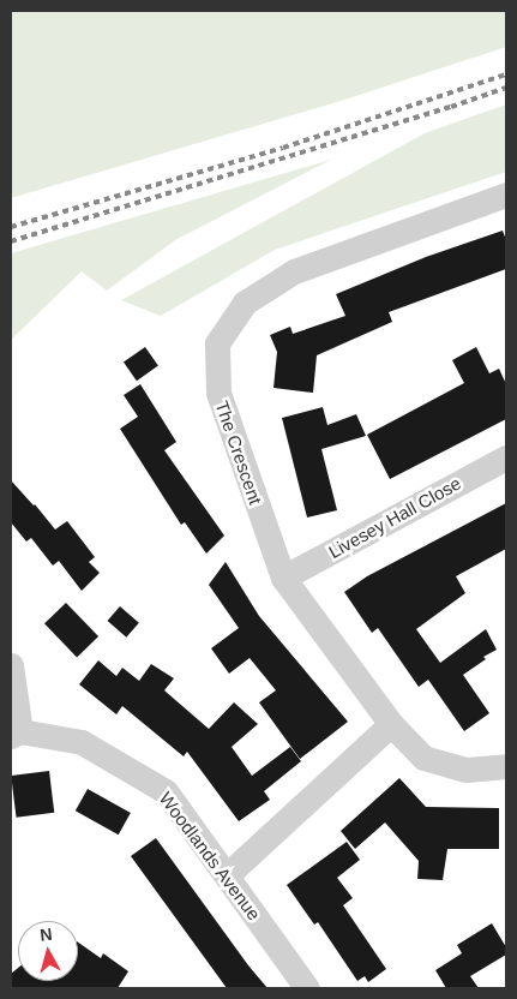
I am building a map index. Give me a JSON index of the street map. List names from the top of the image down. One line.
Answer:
{"streets":{"street":["The Crescent","Livesey Hall Close","Woodlands Avenue"]},"crossings":[["The Crescent","Livesey Hall Close"]],"north":"top"}
